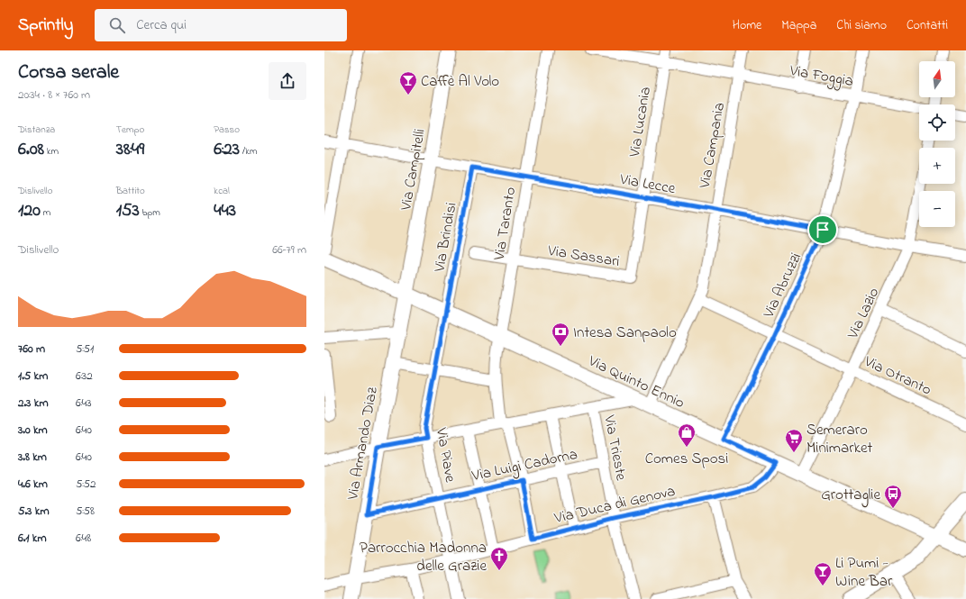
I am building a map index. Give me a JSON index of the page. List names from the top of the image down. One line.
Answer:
{"streets":{"street":["Via Foggia","Via Lucania","Via Campania","Via Campitelli","Via Lecce","Via Taranto","Via Brindisi","Via Sassari","Via Abruzzi","Via Lazio","Via Otranto","Via Quinto Ennio","Via Armando Diaz","Via Trieste","Via Piave","Via Luigi Cadorna","Via Duca di Genova"]},"crossings":[["Via Foggia","Via Lucania"],["Via Foggia","Via Campania"],["Via Foggia","Via Abruzzi"],["Via Lucania","Via Lecce"],["Via Lucania","Via Sassari"],["Via Campania","Via Lecce"],["Via Campania","Via Otranto"],["Via Campania","Via Quinto Ennio"],["Via Campitelli","Via Lecce"],["Via Campitelli","Via Quinto Ennio"],["Via Campitelli","Via Armando Diaz"],["Via Lecce","Via Taranto"],["Via Lecce","Via Brindisi"],["Via Lecce","Via Sassari"],["Via Lecce","Via Abruzzi"],["Via Lecce","Via Lazio"],["Via Taranto","Via Sassari"],["Via Taranto","Via Quinto Ennio"],["Via Taranto","Via Luigi Cadorna"],["Via Taranto","Via Duca di Genova"],["Via Brindisi","Via Quinto Ennio"],["Via Brindisi","Via Piave"],["Via Abruzzi","Via Otranto"],["Via Abruzzi","Via Quinto Ennio"],["Via Lazio","Via Otranto"],["Via Lazio","Via Quinto Ennio"],["Via Quinto Ennio","Via Armando Diaz"],["Via Quinto Ennio","Via Piave"],["Via Quinto Ennio","Via Duca di Genova"],["Via Armando Diaz","Via Luigi Cadorna"],["Via Armando Diaz","Via Duca di Genova"],["Via Trieste","Via Luigi Cadorna"],["Via Trieste","Via Duca di Genova"],["Via Piave","Via Luigi Cadorna"],["Via Piave","Via Duca di Genova"]],"places":{"bar":["Caffè Al Volo","Li Pumi - Wine Bar"],"bank":["Intesa Sanpaolo"],"shop":["Comes Sposi"],"supermarket":["Semeraro Minimarket"],"bus stop":["Grottaglie"],"church":["Parrocchia Madonna delle Grazie"]},"north":"top","page":{"header":"Sprintly","search":"Cerca qui","nav":["Home","Mappa","Chi siamo","Contatti"],"heading":["Corsa serale","20:34 · 8 × 760 m"],"map_buttons":["+","−"],"stats":[["Distanza","6.08 km"],["Tempo","38:49"],["Passo","6:23 /km"],["Dislivello","120 m"],["Battito","153 bpm"],["kcal","443"]],"chart":["Dislivello","66–79 m"],"list":[{"name":"760 m","note":"5:51"},{"name":"1.5 km","note":"6:32"},{"name":"2.3 km","note":"6:43"},{"name":"3.0 km","note":"6:40"},{"name":"3.8 km","note":"6:40"},{"name":"4.6 km","note":"5:52"},{"name":"5.3 km","note":"5:58"},{"name":"6.1 km","note":"6:48"}]}}
